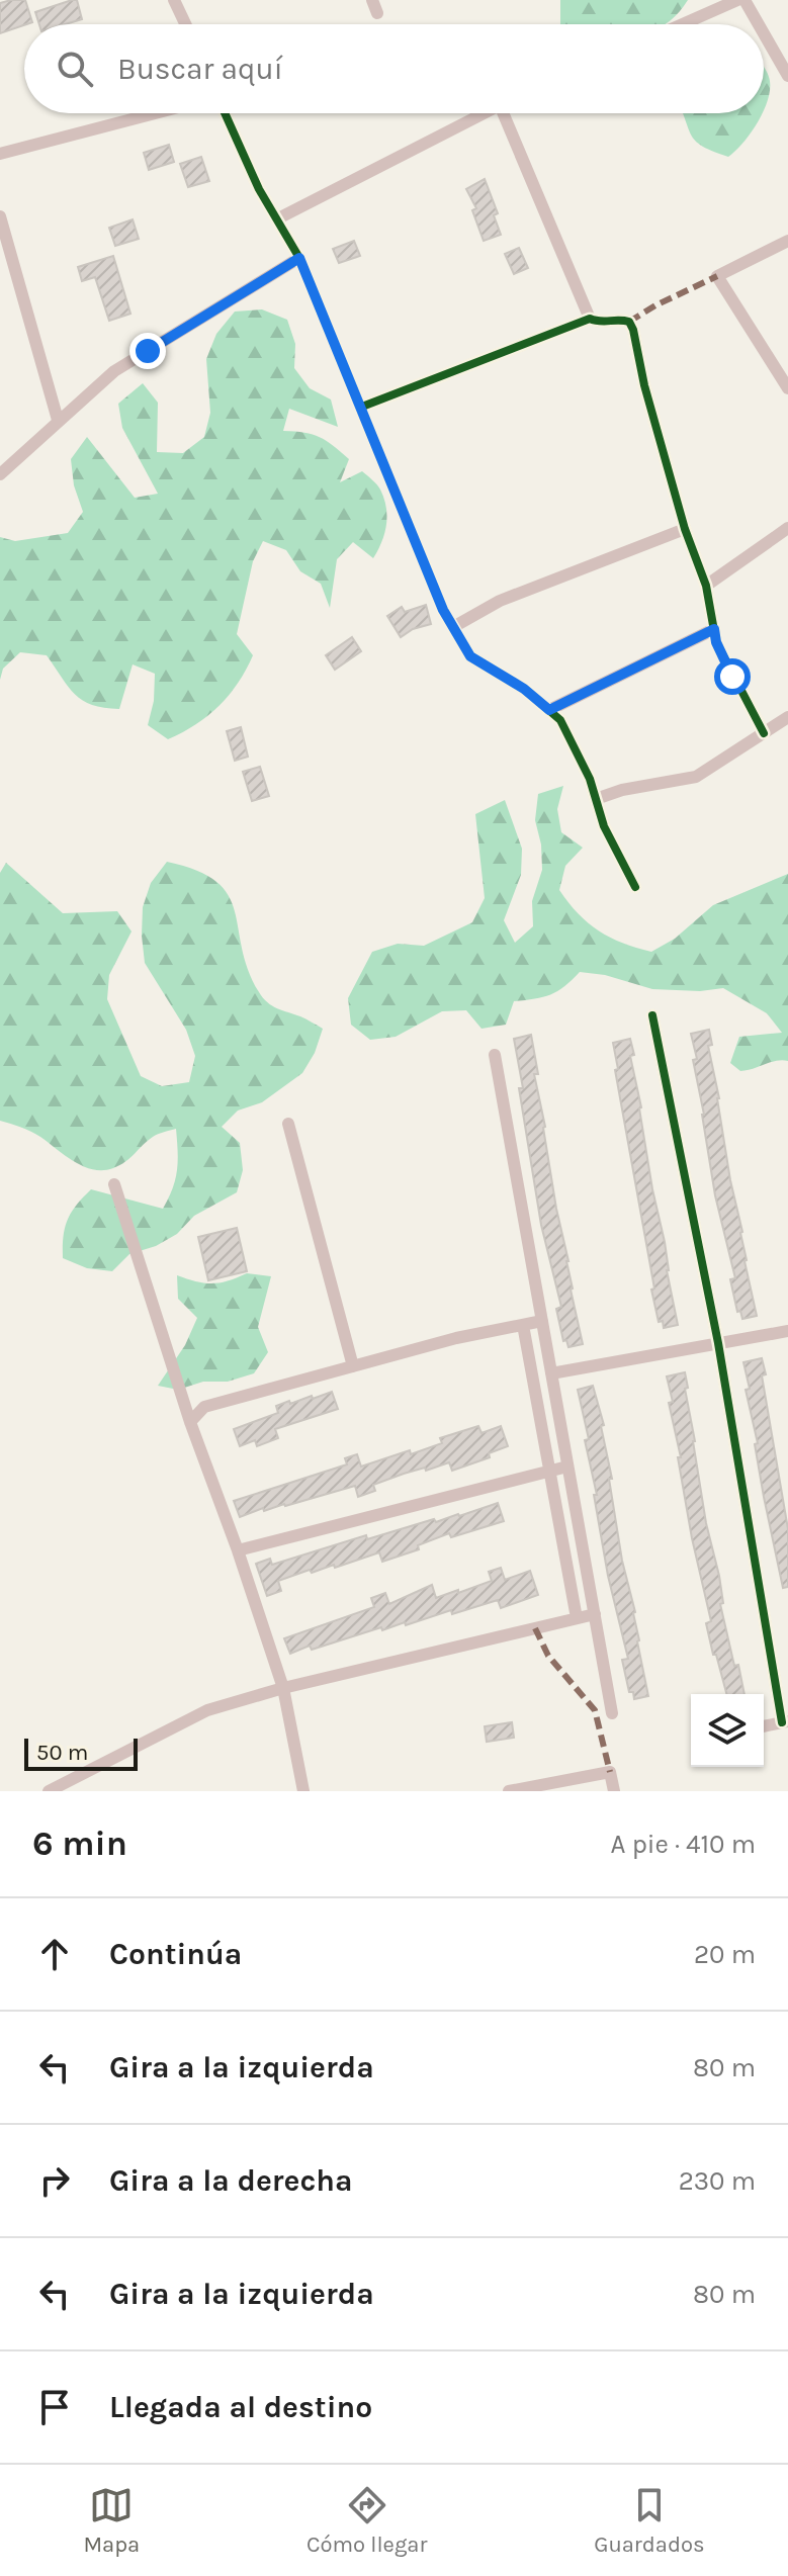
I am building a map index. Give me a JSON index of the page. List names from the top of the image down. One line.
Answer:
{"scale_bar":"50 m","page":{"search":"Buscar aquí","scale":"50 m","heading":["6 min","A pie · 410 m"],"list":[["Continúa","20 m"],["Gira a la izquierda","80 m"],["Gira a la derecha","230 m"],["Gira a la izquierda","80 m"],"Llegada al destino"],"nav":["Mapa","Cómo llegar","Guardados"]}}
